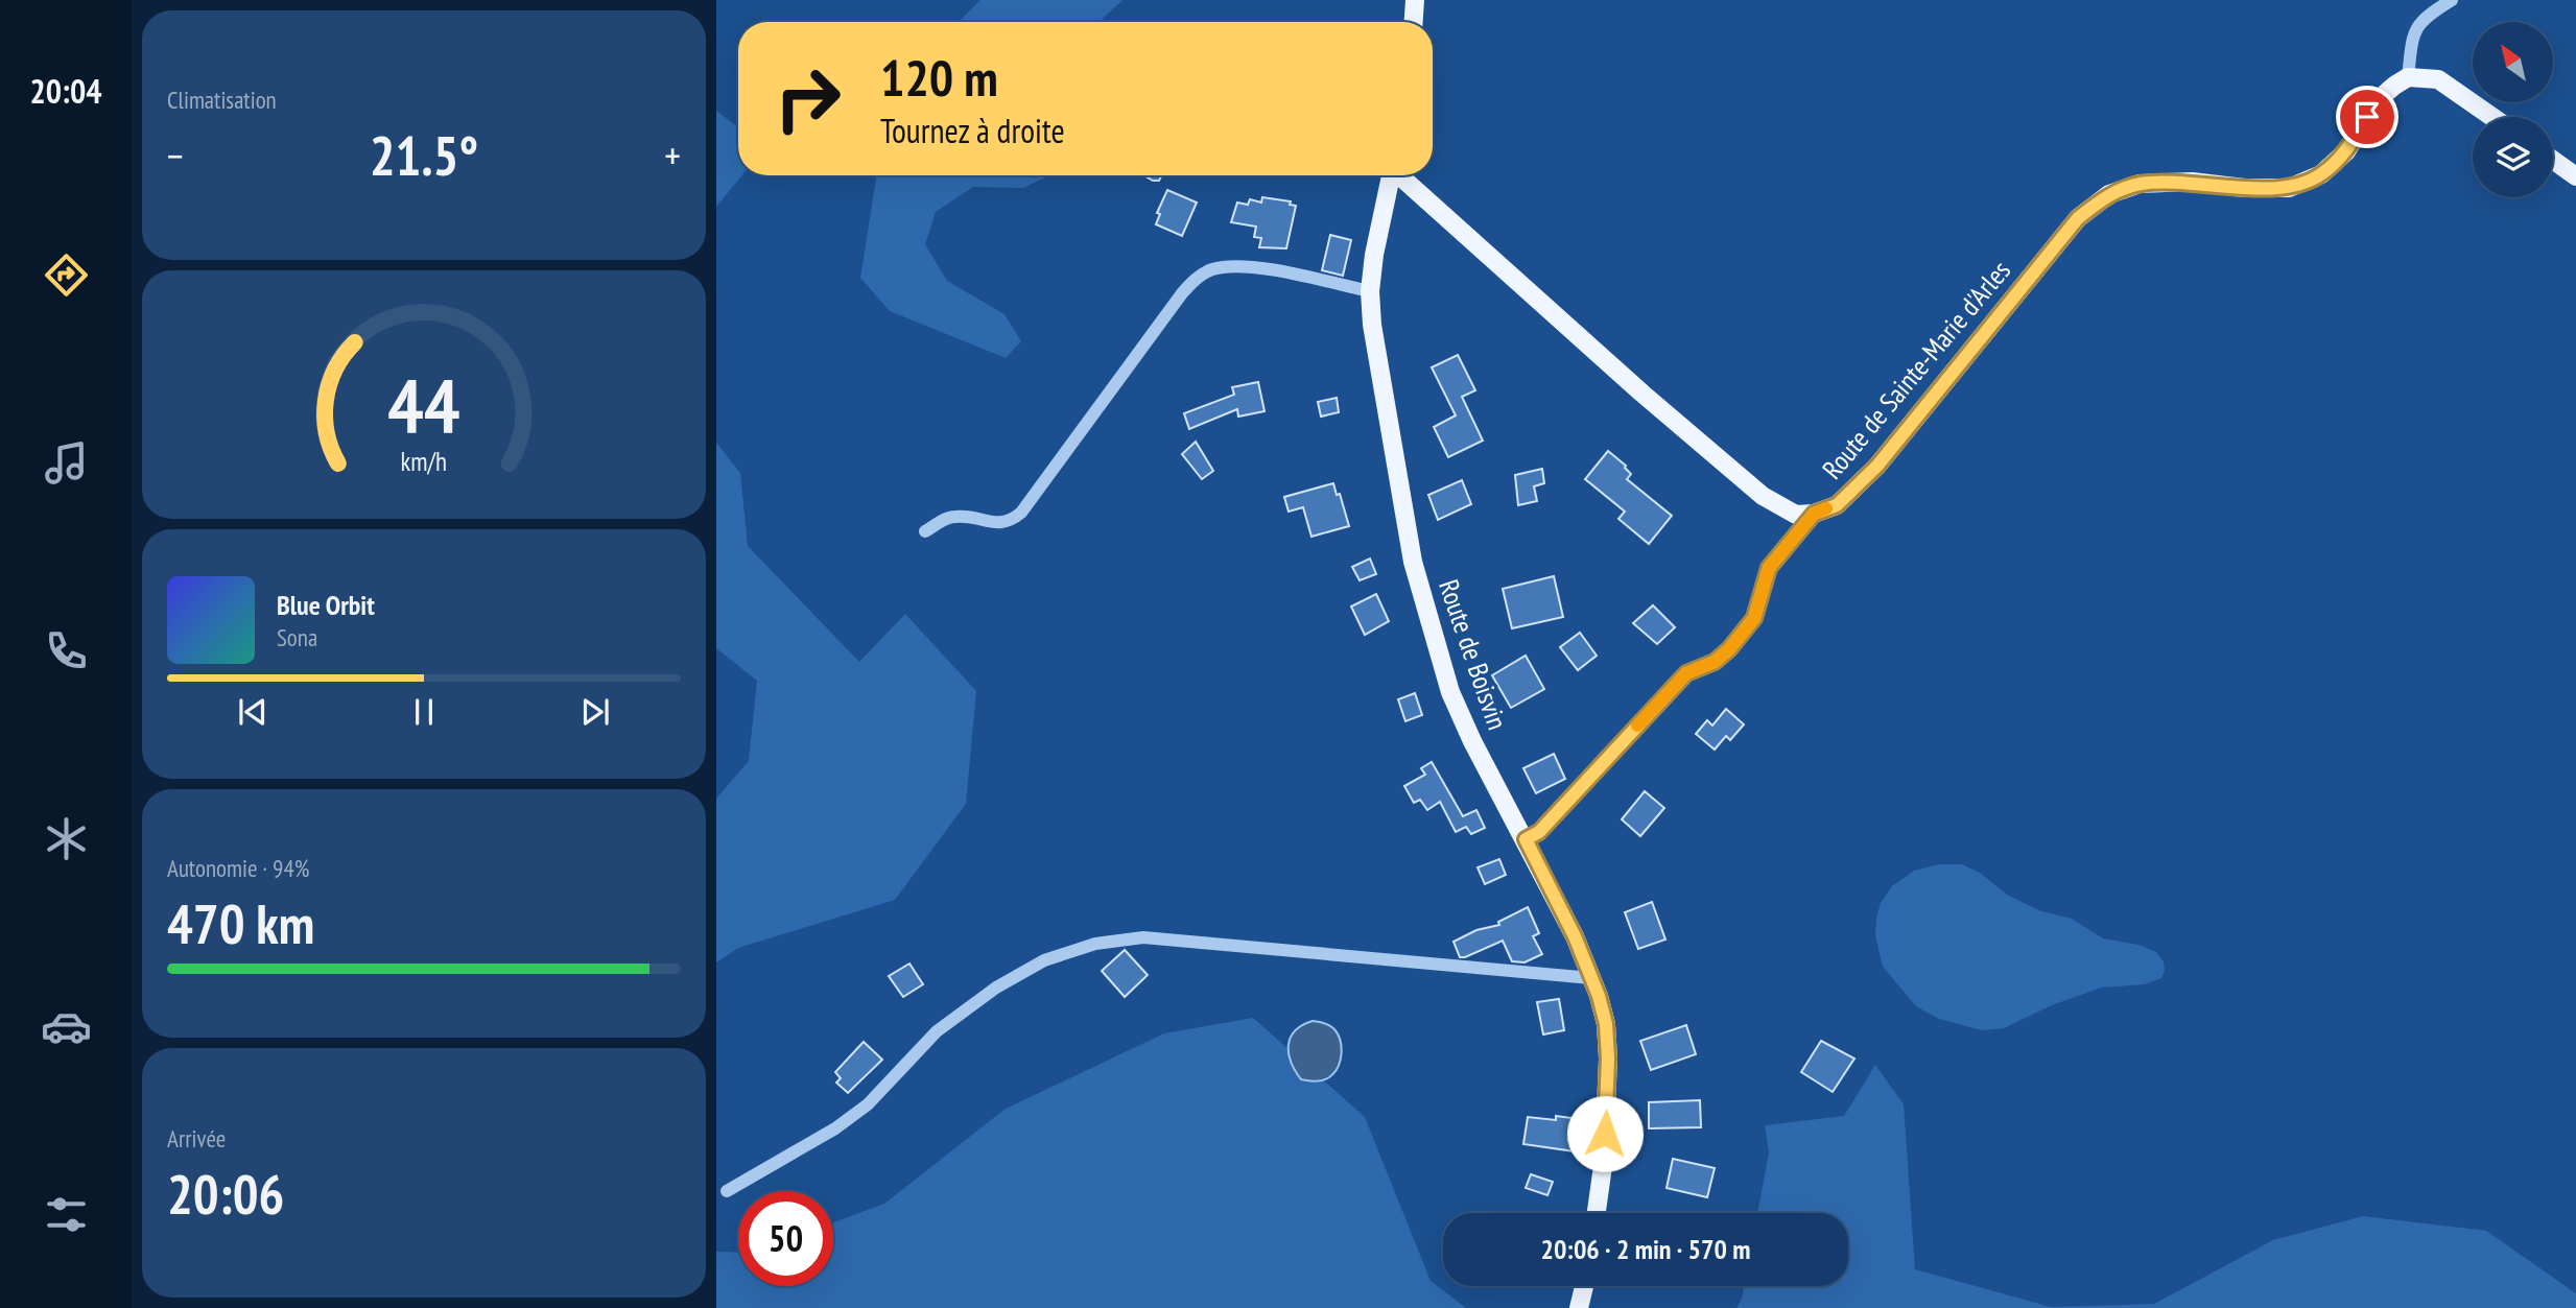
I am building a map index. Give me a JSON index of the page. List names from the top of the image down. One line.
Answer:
{"streets":{"main road":["Route de Sainte-Marie d'Arles","Route de Boisvin"]},"north":"top left","page":{"tabs":"20:04","tile":["Climatisation",["Autonomie · 94%","470 km"],["Arrivée","20:06"]],"turn":["120 m","Tournez à droite"],"heat":["−","21.5°","+"],"song":["Blue Orbit","Sona"],"limit":"50","trip":"20:06 · 2 min · 570 m","gauge":["44","km/h"]}}
